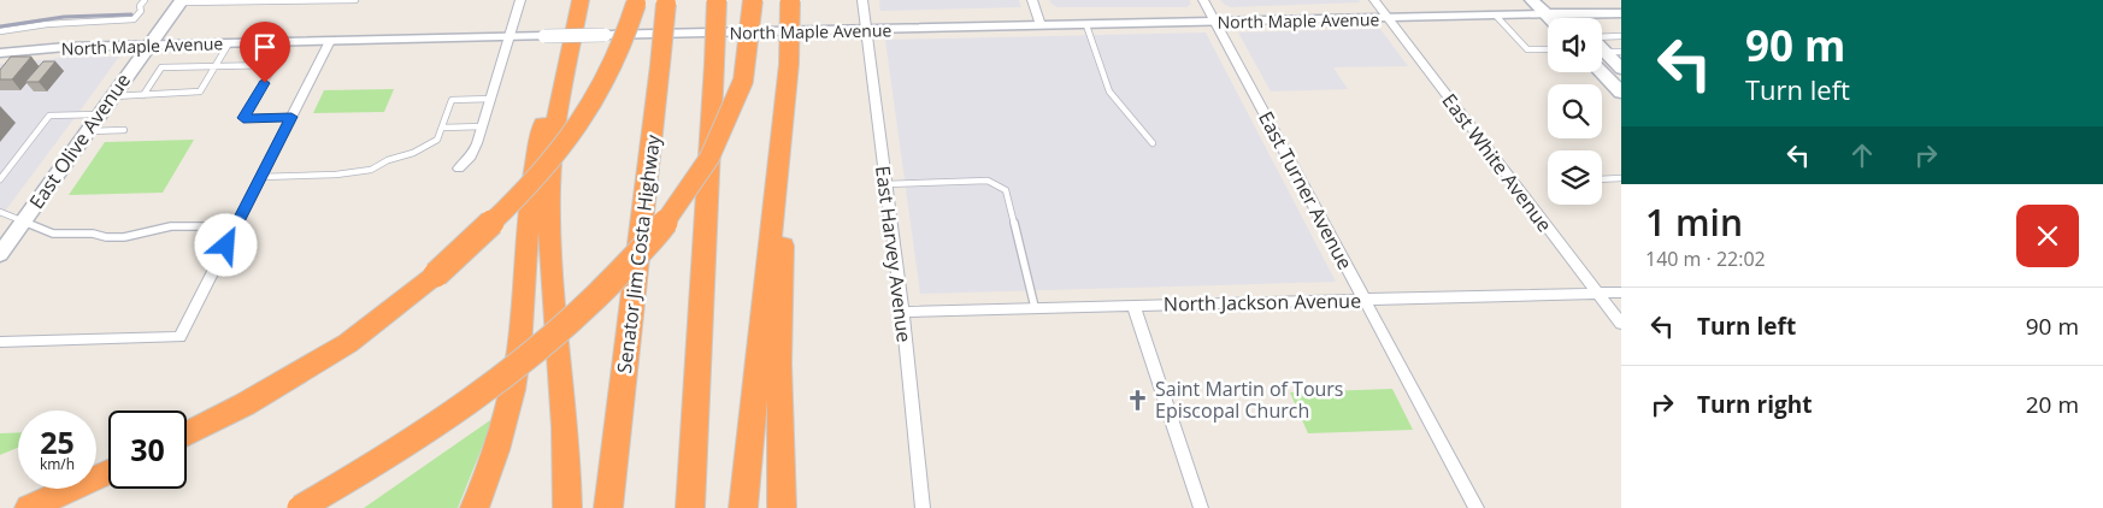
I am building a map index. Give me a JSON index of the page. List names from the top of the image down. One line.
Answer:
{"streets":{"highway":["Senator Jim Costa Highway"],"main road":["North Maple Avenue","East Olive Avenue"],"street":["East White Avenue","East Turner Avenue","East Harvey Avenue","North Jackson Avenue"]},"crossings":[["North Maple Avenue","East Olive Avenue"],["North Maple Avenue","East White Avenue"],["North Maple Avenue","East Turner Avenue"],["North Maple Avenue","East Harvey Avenue"],["East White Avenue","North Jackson Avenue"],["East Turner Avenue","North Jackson Avenue"],["East Harvey Avenue","North Jackson Avenue"]],"places":{"church":["Saint Martin of Tours Episcopal Church"]},"page":{"turn":["90 m","Turn left"],"heading":["1 min","140 m · 22:02"],"list":[{"name":"Turn left","value":"90 m"},{"name":"Turn right","value":"20 m"}],"speed":"25 km/h","limit":"30"}}
